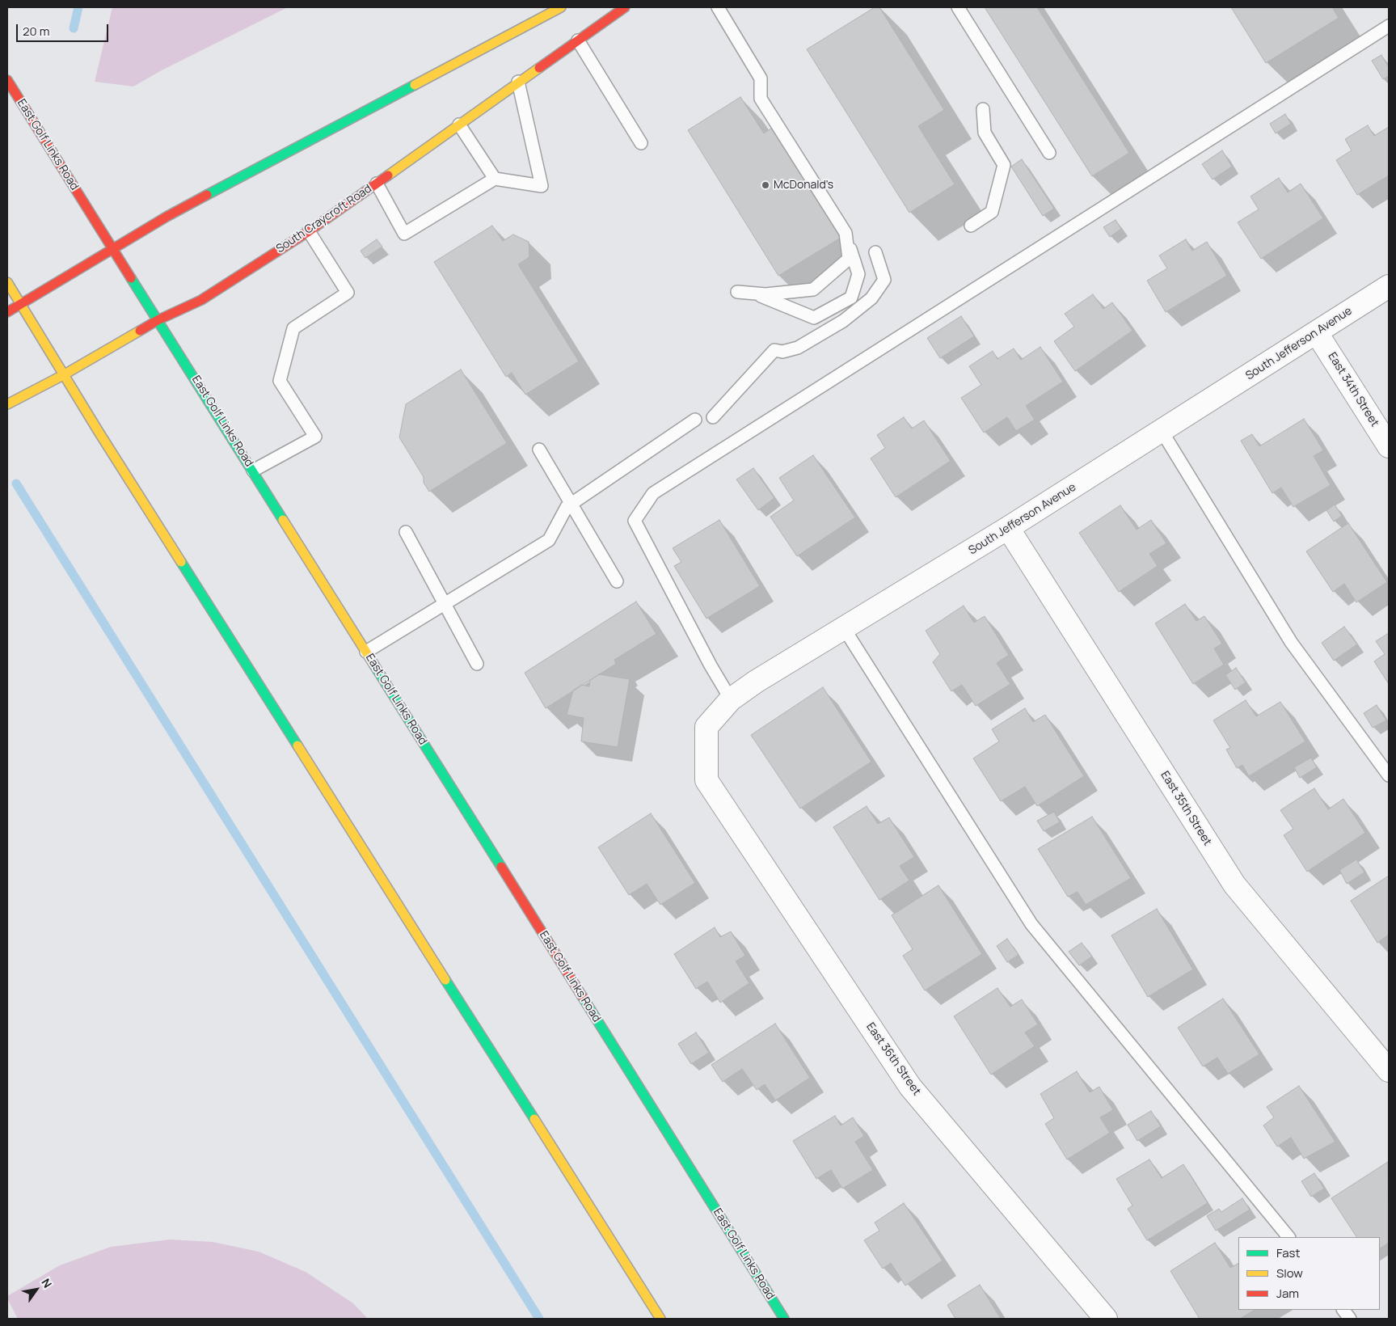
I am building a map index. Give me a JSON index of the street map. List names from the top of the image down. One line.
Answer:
{"streets":{"main road":["East Golf Links Road","South Craycroft Road"],"street":["South Jefferson Avenue","East 34th Street","East 35th Street","East 36th Street"]},"crossings":[["East Golf Links Road","South Craycroft Road"],["South Jefferson Avenue","East 34th Street"],["South Jefferson Avenue","East 35th Street"],["South Jefferson Avenue","East 36th Street"]],"places":["McDonald's"],"legend":["Fast","Slow","Jam"],"scale_bar":"20 m","north":"top right"}
